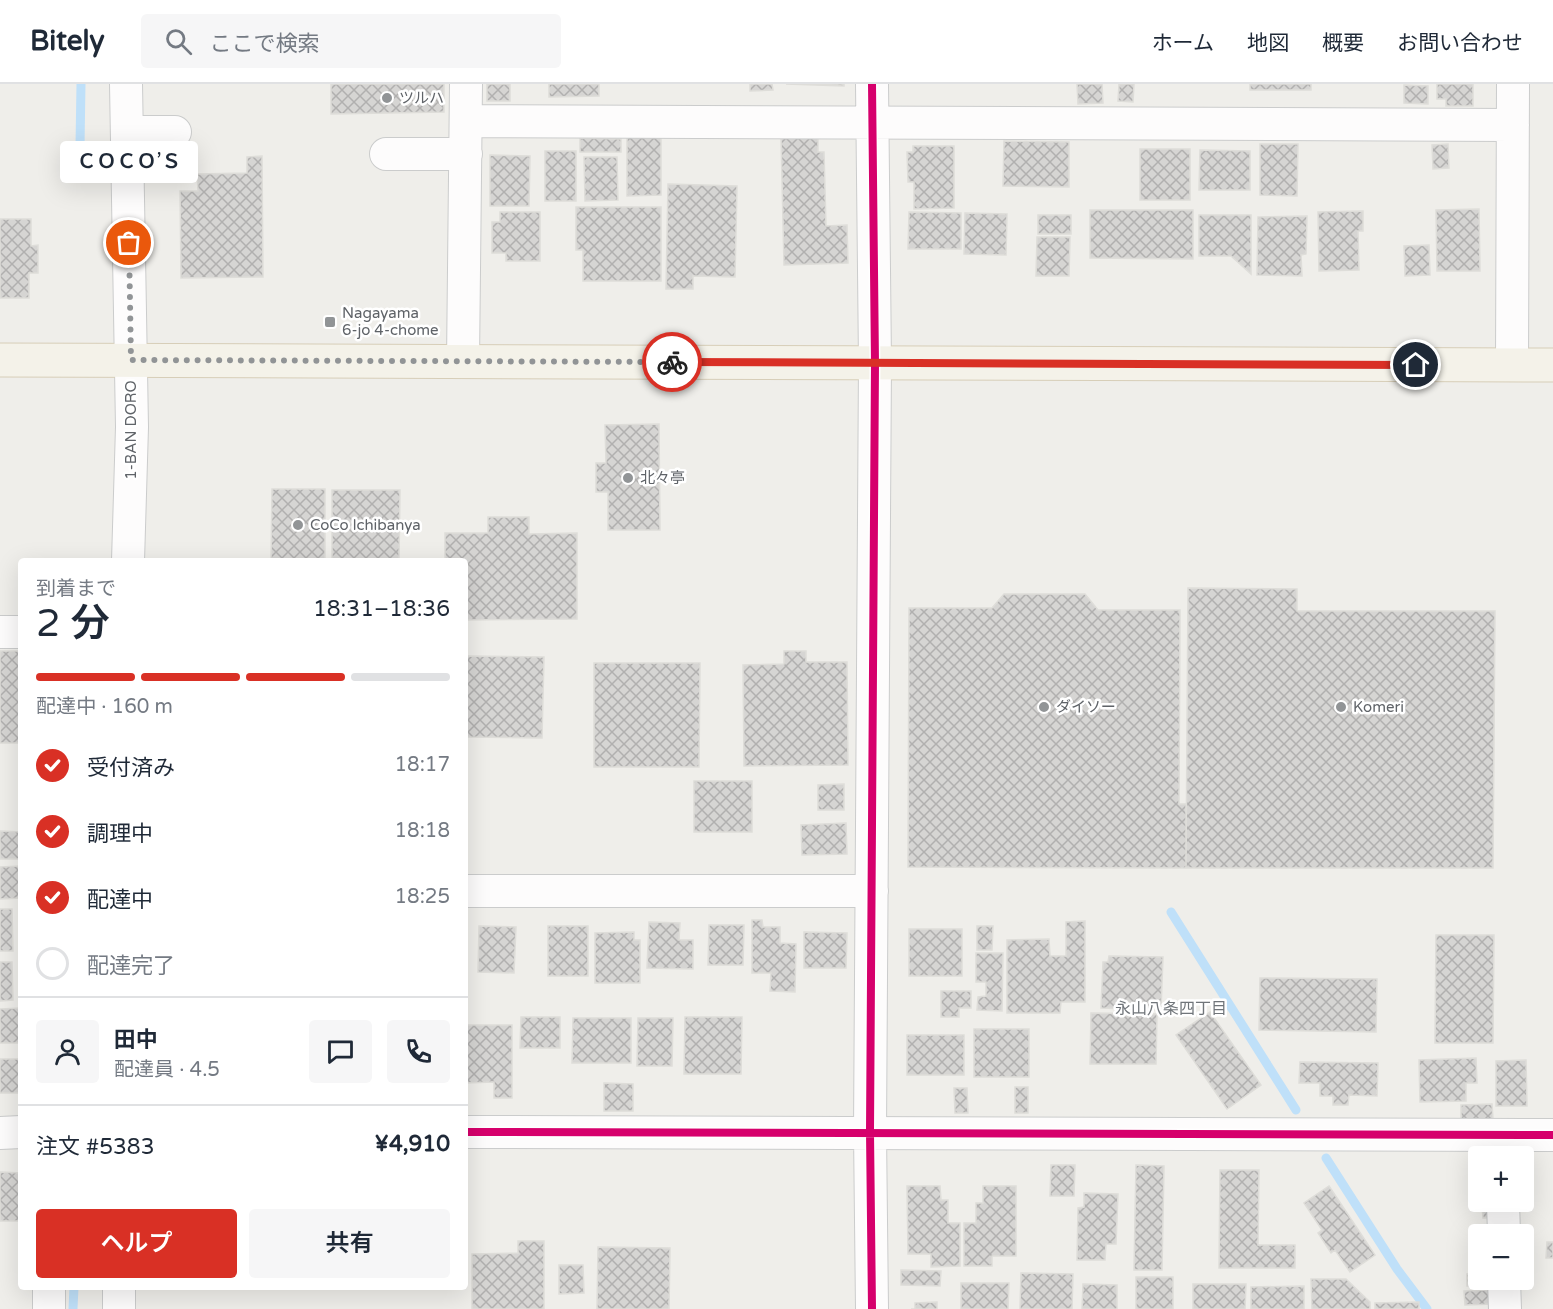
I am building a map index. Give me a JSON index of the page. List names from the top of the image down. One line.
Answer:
{"streets":{"street":["1-BAN DORO"]},"districts":["永山八条四丁目"],"places":{"other":["ツルハ","ＣＯＣＯ’Ｓ","北々亭","CoCo Ichibanya","ダイソー","Komeri"],"transit":["Nagayama 6-jo 4-chome"]},"page":{"header":"Bitely","search":"ここで検索","nav":["ホーム","地図","概要","お問い合わせ"],"bubble":"ＣＯＣＯ’Ｓ","heading":["2 分","到着まで","18:31–18:36"],"panel":["田中","配達員 · 4.5","注文 #5383","¥4,910"],"bar":"配達中 · 160 m","list":[["受付済み","18:17"],["調理中","18:18"],["配達中","18:25"],"配達完了"],"map_buttons":["+","−"],"buttons":["ヘルプ","共有"]}}
